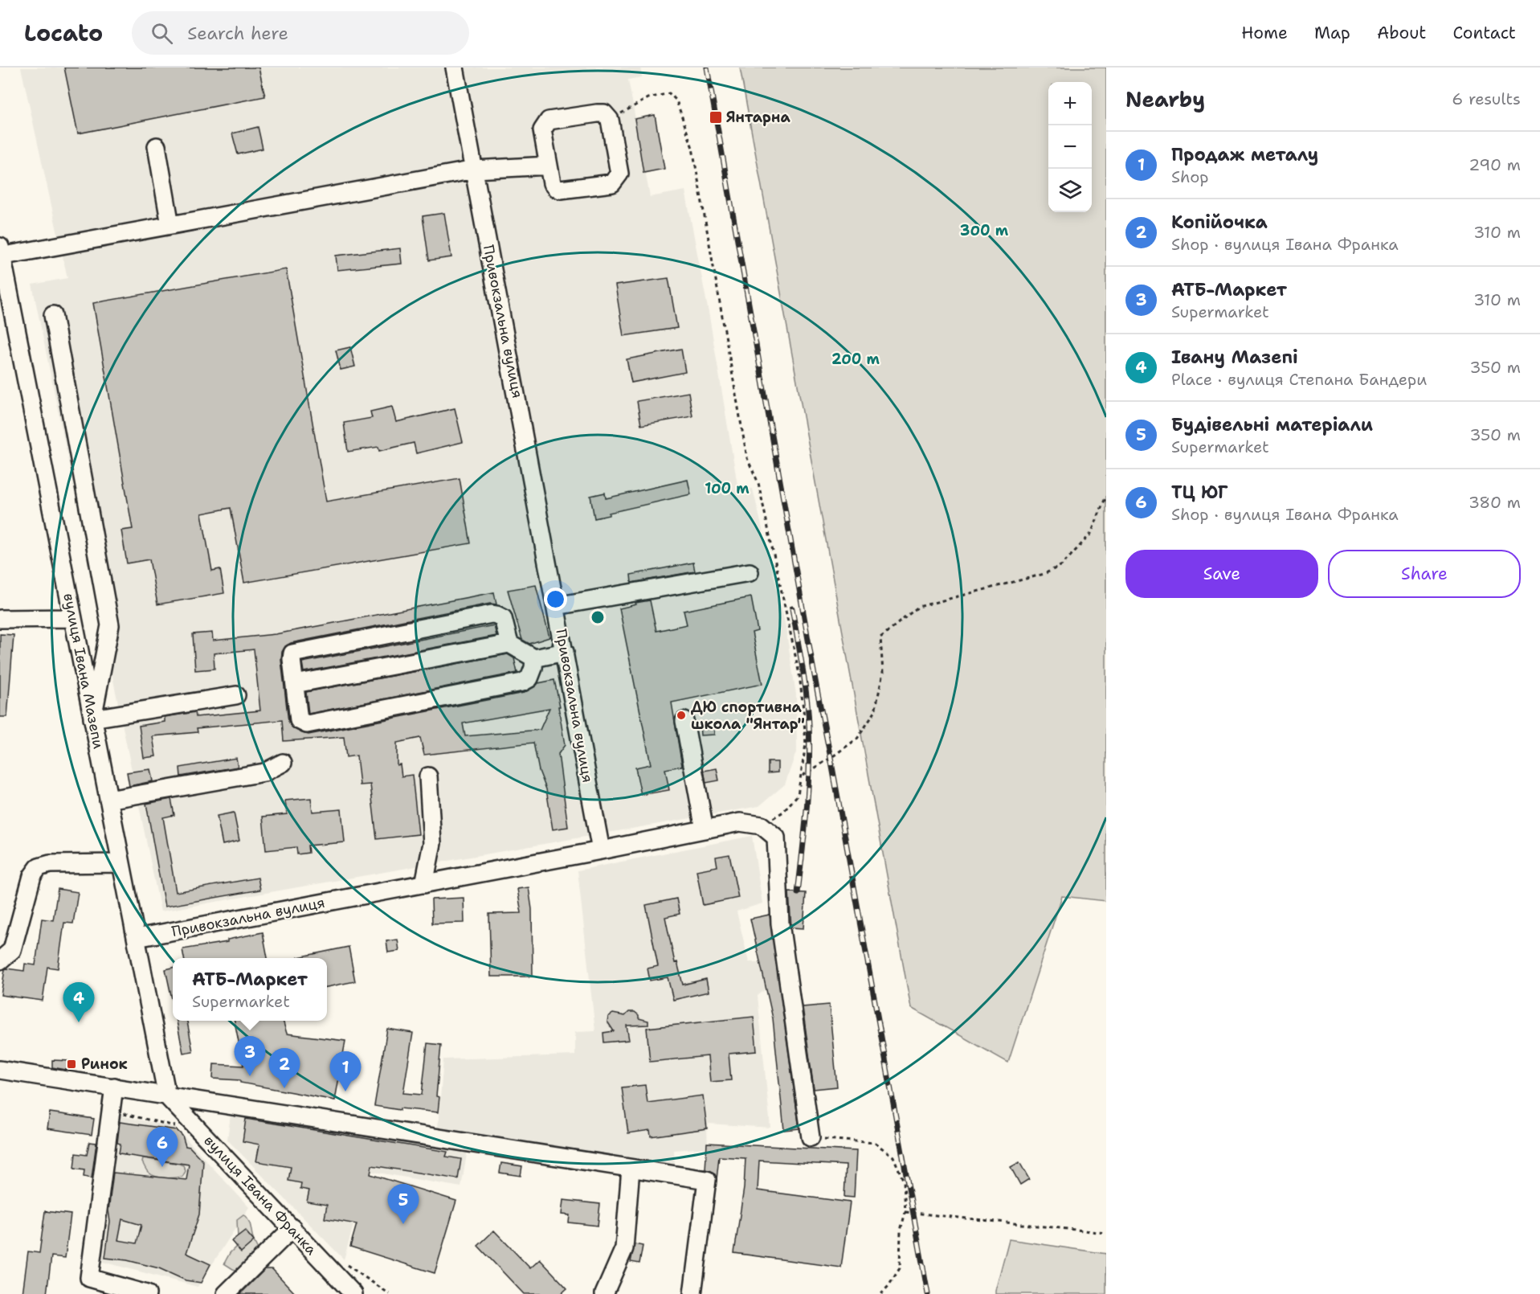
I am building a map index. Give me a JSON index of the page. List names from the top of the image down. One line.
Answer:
{"streets":{"street":["Привокзальна вулиця","вулиця Івана Мазепи","вулиця Івана Франка"]},"crossings":[["Привокзальна вулиця","вулиця Івана Мазепи"],["вулиця Івана Мазепи","вулиця Івана Франка"]],"places":{"transit":["Янтарна","Ринок"],"other":["ДЮ спортивна школа \"Янтар\""]},"page":{"header":"Locato","search":"Search here","nav":["Home","Map","About","Contact"],"heading":["Nearby","6 results"],"map_buttons":["+","−"],"list":[{"mark":"1","name":"Продаж металу","note":"Shop","value":"290 m"},{"mark":"2","name":"Копійочка","note":"Shop · вулиця Івана Франка","value":"310 m"},{"mark":"3","name":"АТБ-Маркет","note":"Supermarket","value":"310 m"},{"mark":"4","name":"Івану Мазепі","note":"Place · вулиця Степана Бандери","value":"350 m"},{"mark":"5","name":"Будівельні матеріали","note":"Supermarket","value":"350 m"},{"mark":"6","name":"ТЦ ЮГ","note":"Shop · вулиця Івана Франка","value":"380 m"}],"buttons":["Save","Share"],"popup":["АТБ-Маркет","Supermarket"],"pins":["4","3","2","1","6","5"]},"rings":["300 m","200 m","100 m"]}
